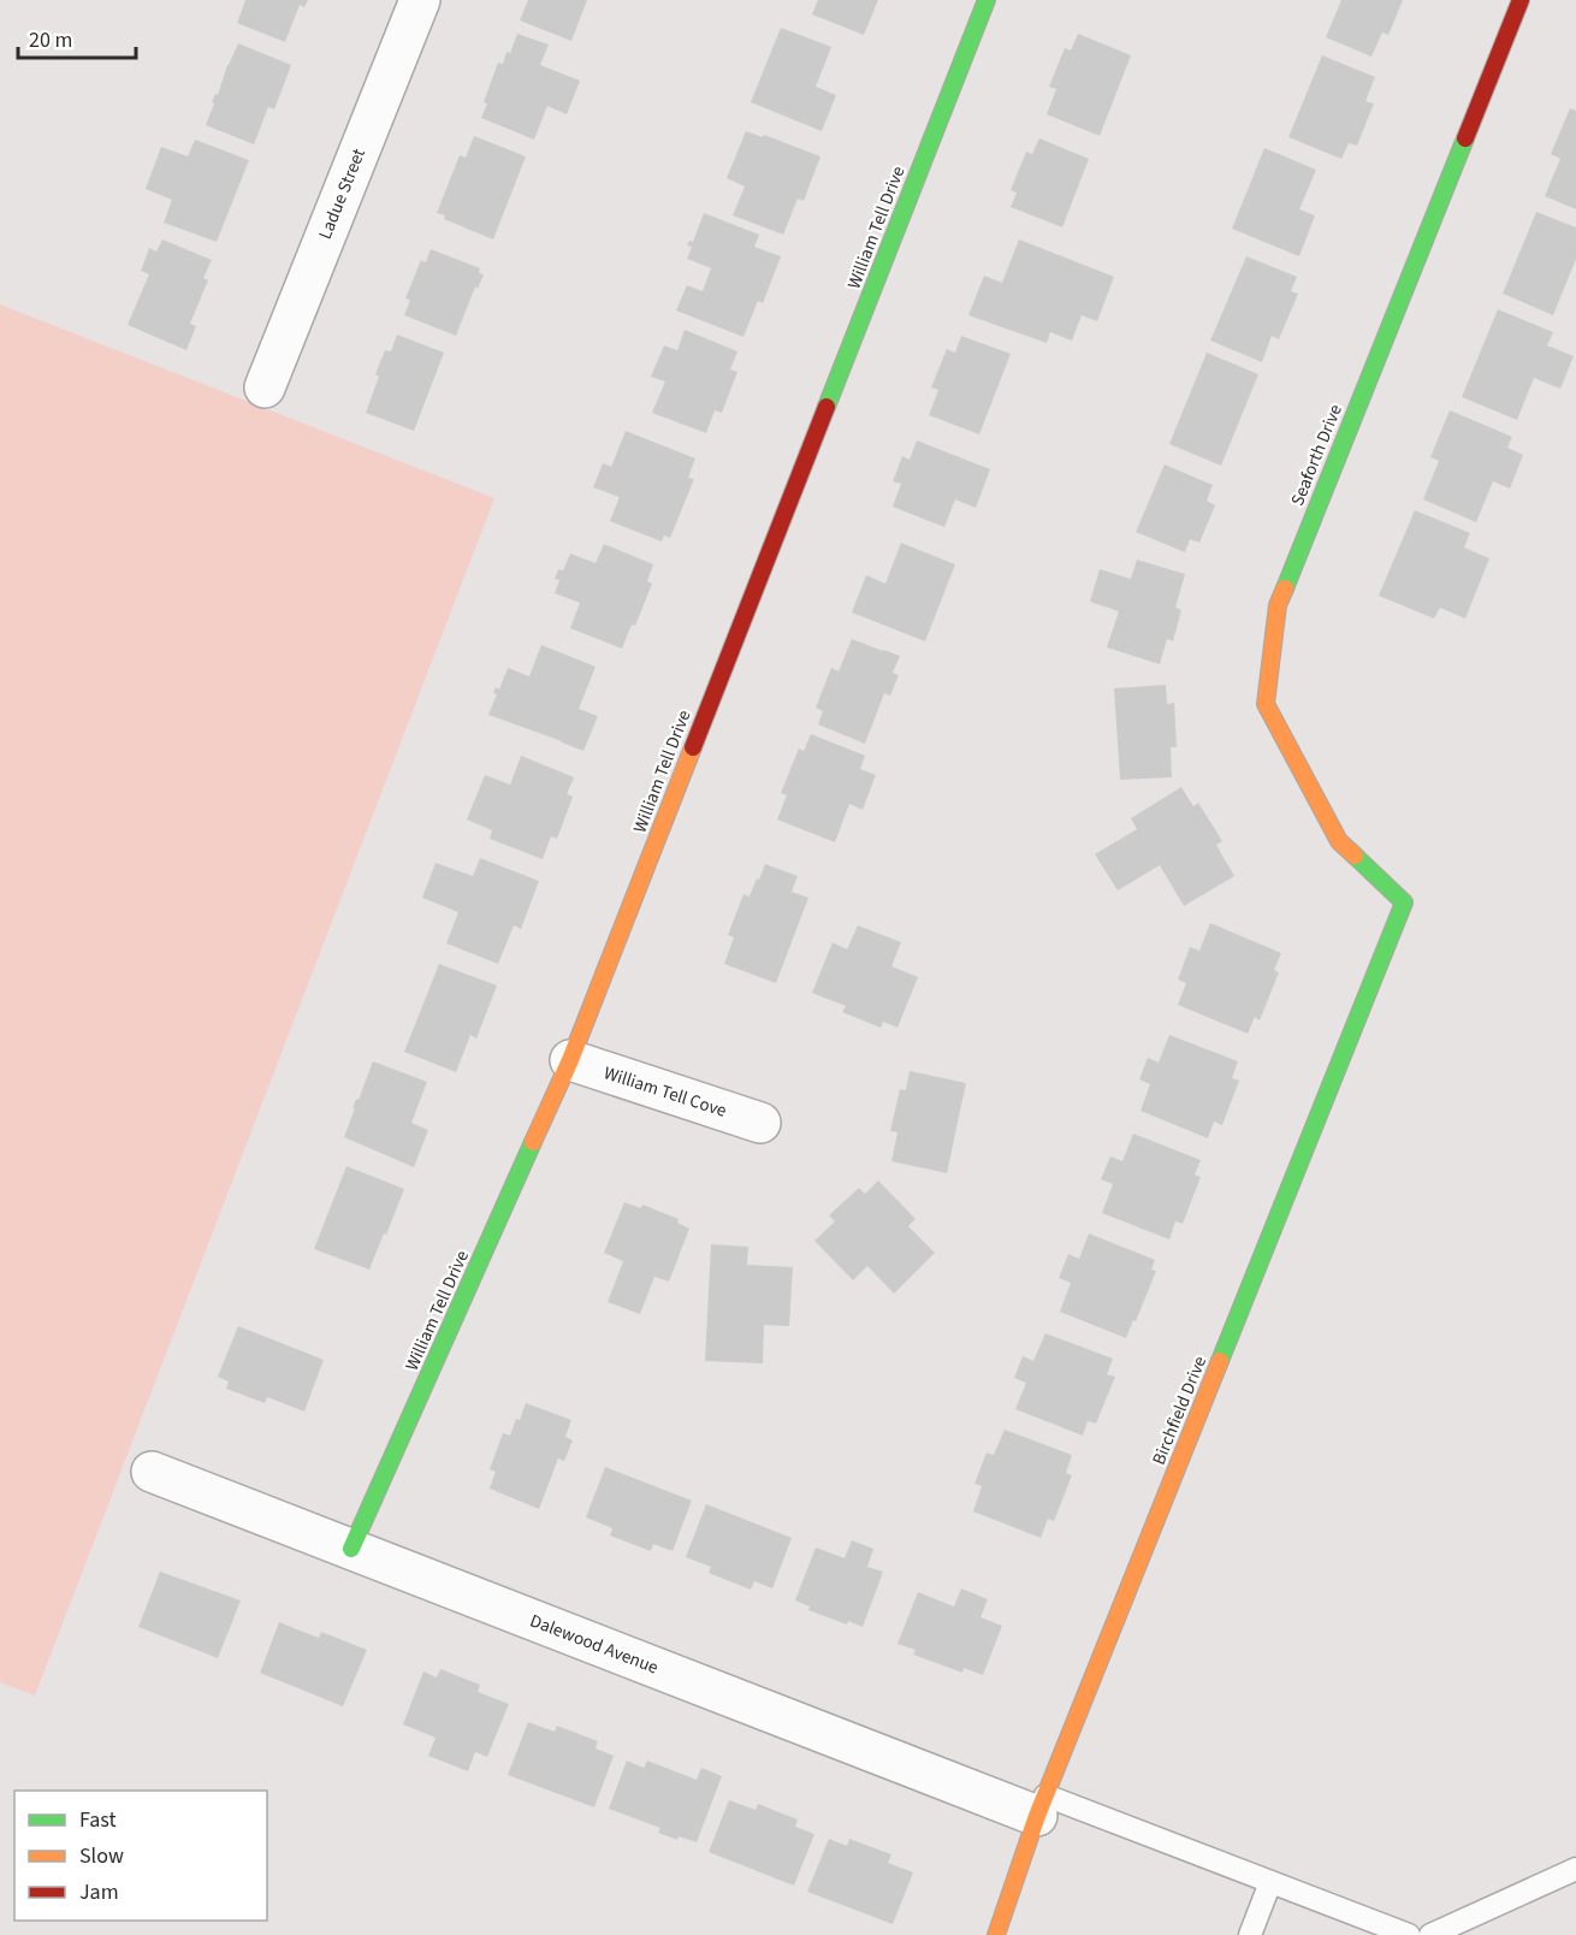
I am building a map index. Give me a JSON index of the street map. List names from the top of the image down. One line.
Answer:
{"streets":{"street":["Ladue Street","William Tell Drive","Seaforth Drive","William Tell Cove","Birchfield Drive","Dalewood Avenue"]},"crossings":[["William Tell Drive","William Tell Cove"],["William Tell Drive","Dalewood Avenue"],["Seaforth Drive","Birchfield Drive"],["Birchfield Drive","Dalewood Avenue"]],"legend":["Fast","Slow","Jam"],"scale_bar":"20 m"}
